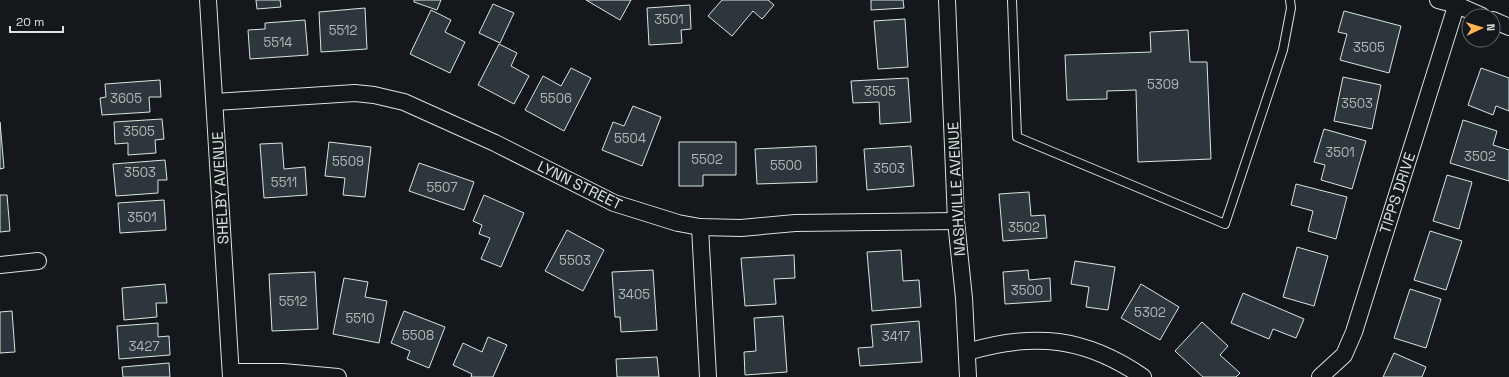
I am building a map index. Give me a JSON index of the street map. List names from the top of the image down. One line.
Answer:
{"streets":{"street":["LYNN STREET","SHELBY AVENUE","NASHVILLE AVENUE","TIPPS DRIVE"]},"crossings":[["LYNN STREET","SHELBY AVENUE"],["LYNN STREET","NASHVILLE AVENUE"]],"house_numbers":["3501","5512","5514","3505","5309","3505","3605","5506","3503","3505","5504","3501","3502","5502","5509","5500","3503","3503","5511","5507","3501","3502","5503","3500","3405","5512","5302","5510","5508","3417","3427"],"scale_bar":"20 m","north":"right"}
